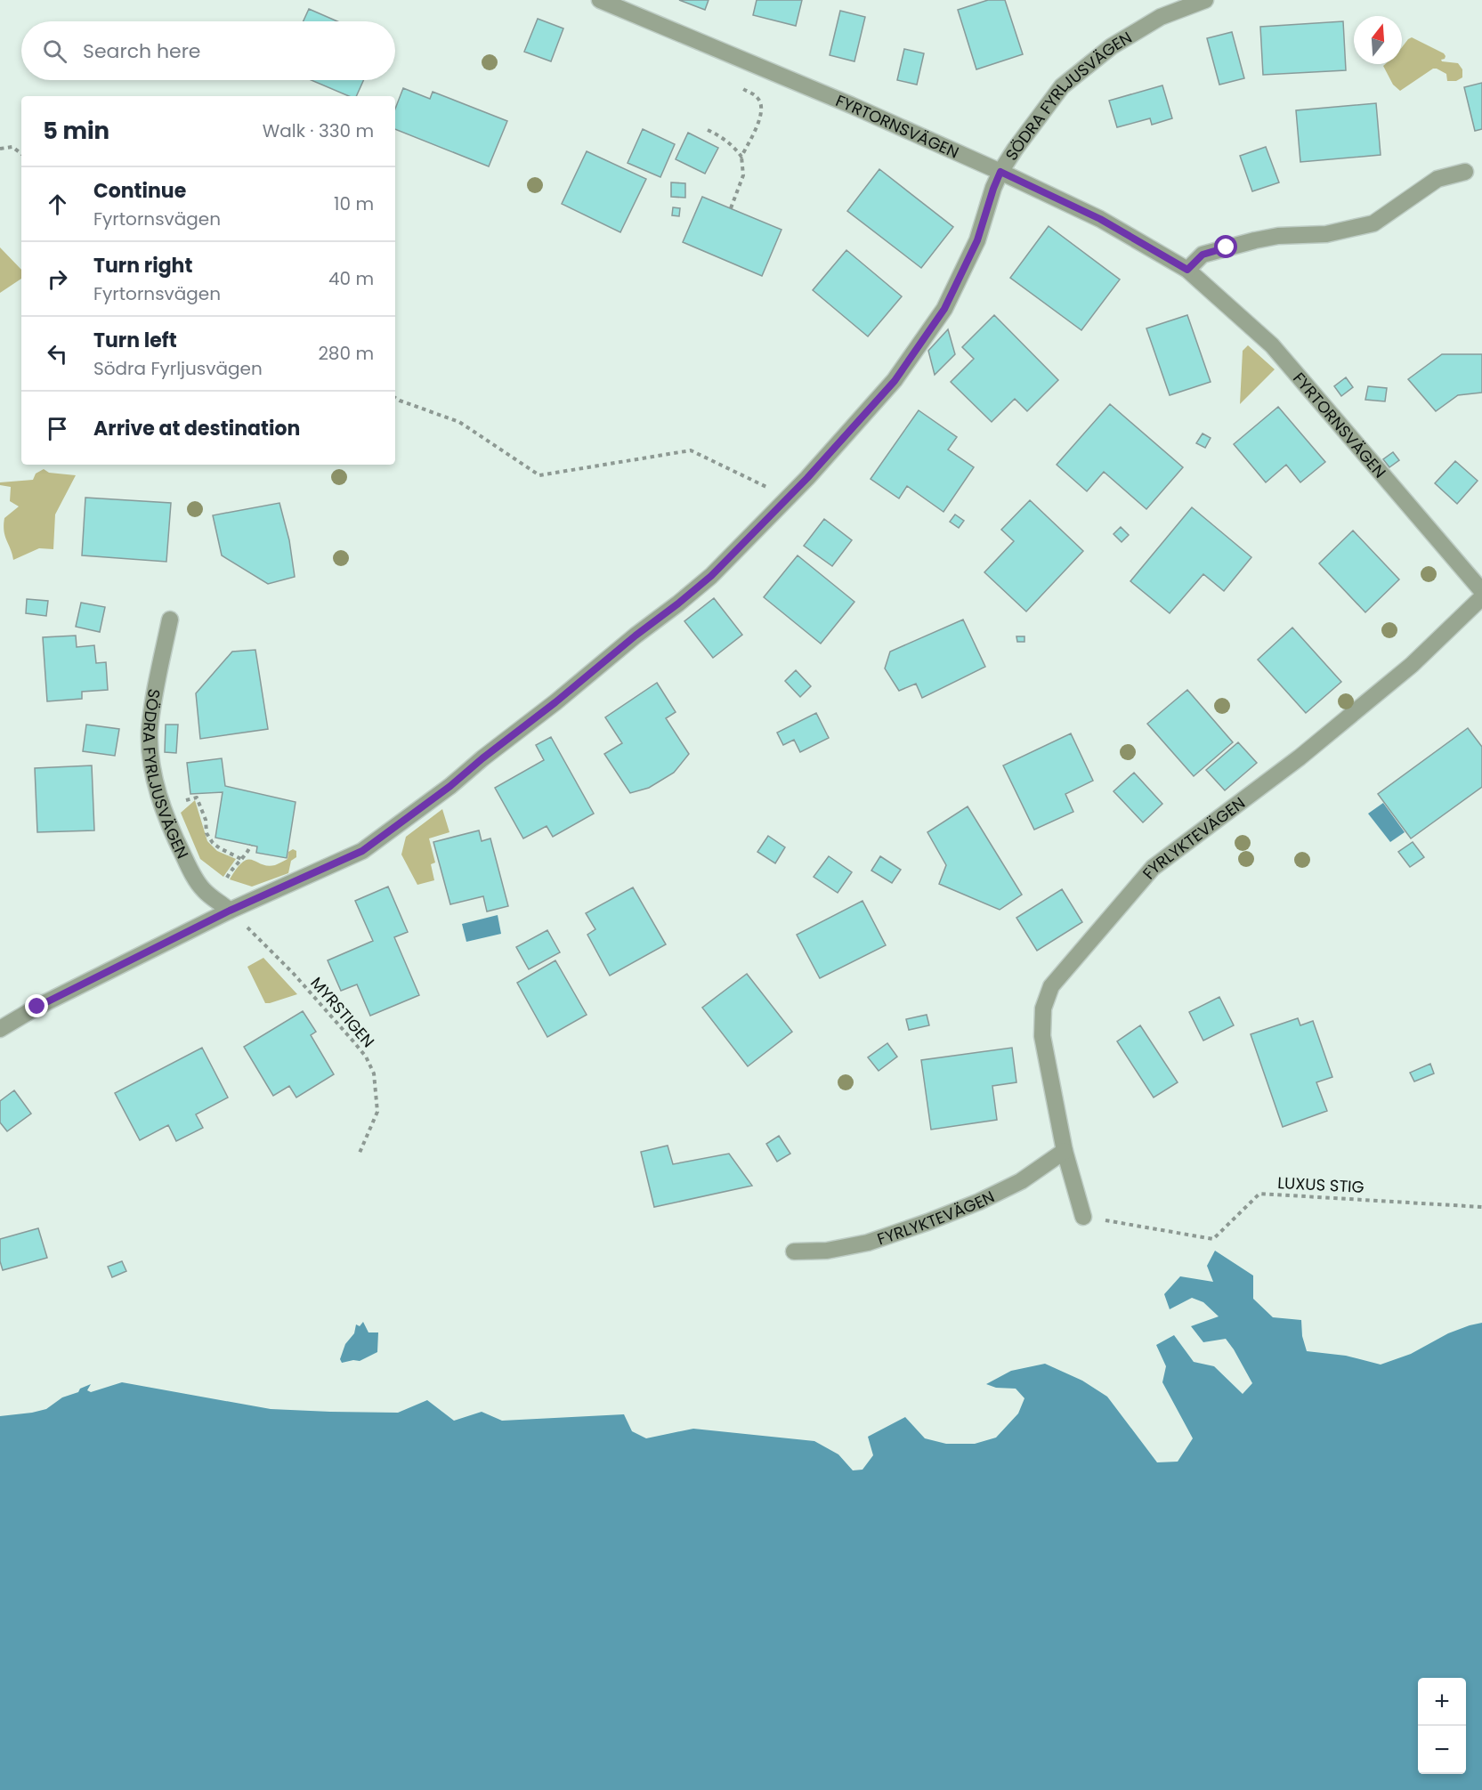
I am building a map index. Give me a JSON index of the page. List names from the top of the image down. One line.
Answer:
{"streets":{"street":["SÖDRA FYRLJUSVÄGEN","FYRTORNSVÄGEN","FYRLYKTEVÄGEN"],"path":["MYRSTIGEN","LUXUS STIG"]},"crossings":[["SÖDRA FYRLJUSVÄGEN","FYRTORNSVÄGEN"],["SÖDRA FYRLJUSVÄGEN","MYRSTIGEN"],["FYRLYKTEVÄGEN","LUXUS STIG"]],"north":"top","page":{"search":"Search here","heading":["5 min","Walk · 330 m"],"list":[["Continue","Fyrtornsvägen","10 m"],["Turn right","Fyrtornsvägen","40 m"],["Turn left","Södra Fyrljusvägen","280 m"],"Arrive at destination"],"map_buttons":["+","−"]}}
